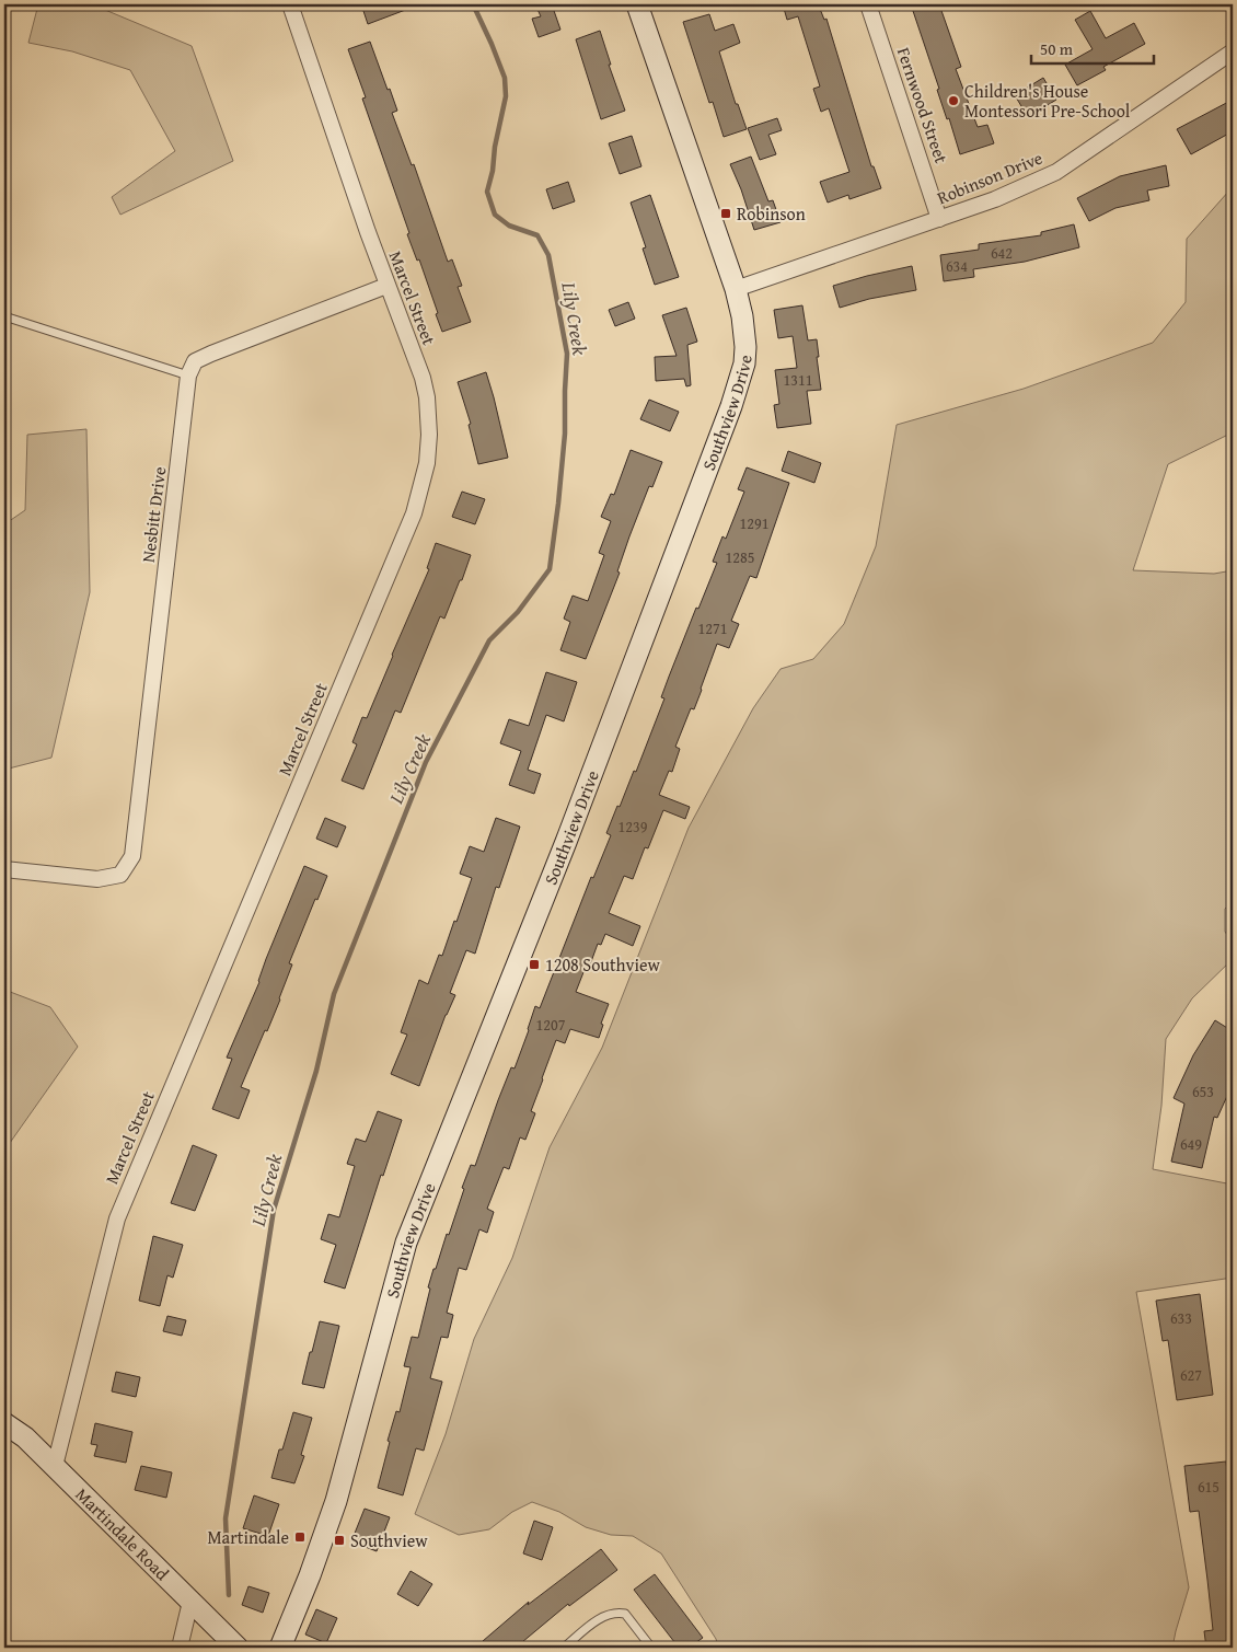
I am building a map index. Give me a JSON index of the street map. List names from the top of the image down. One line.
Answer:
{"streets":{"street":["Fernwood Street","Robinson Drive","Marcel Street","Southview Drive","Nesbitt Drive","Martindale Road"]},"crossings":[["Fernwood Street","Robinson Drive"],["Robinson Drive","Southview Drive"],["Marcel Street","Martindale Road"]],"water":["Lily Creek"],"places":{"other":["Children's House Montessori Pre-School"],"transit":["Robinson","1208 Southview","Martindale","Southview"]},"house_numbers":["642","634","1311","1291","1285","1271","1239","1207","653","649","633","627","615"],"scale_bar":"50 m"}
